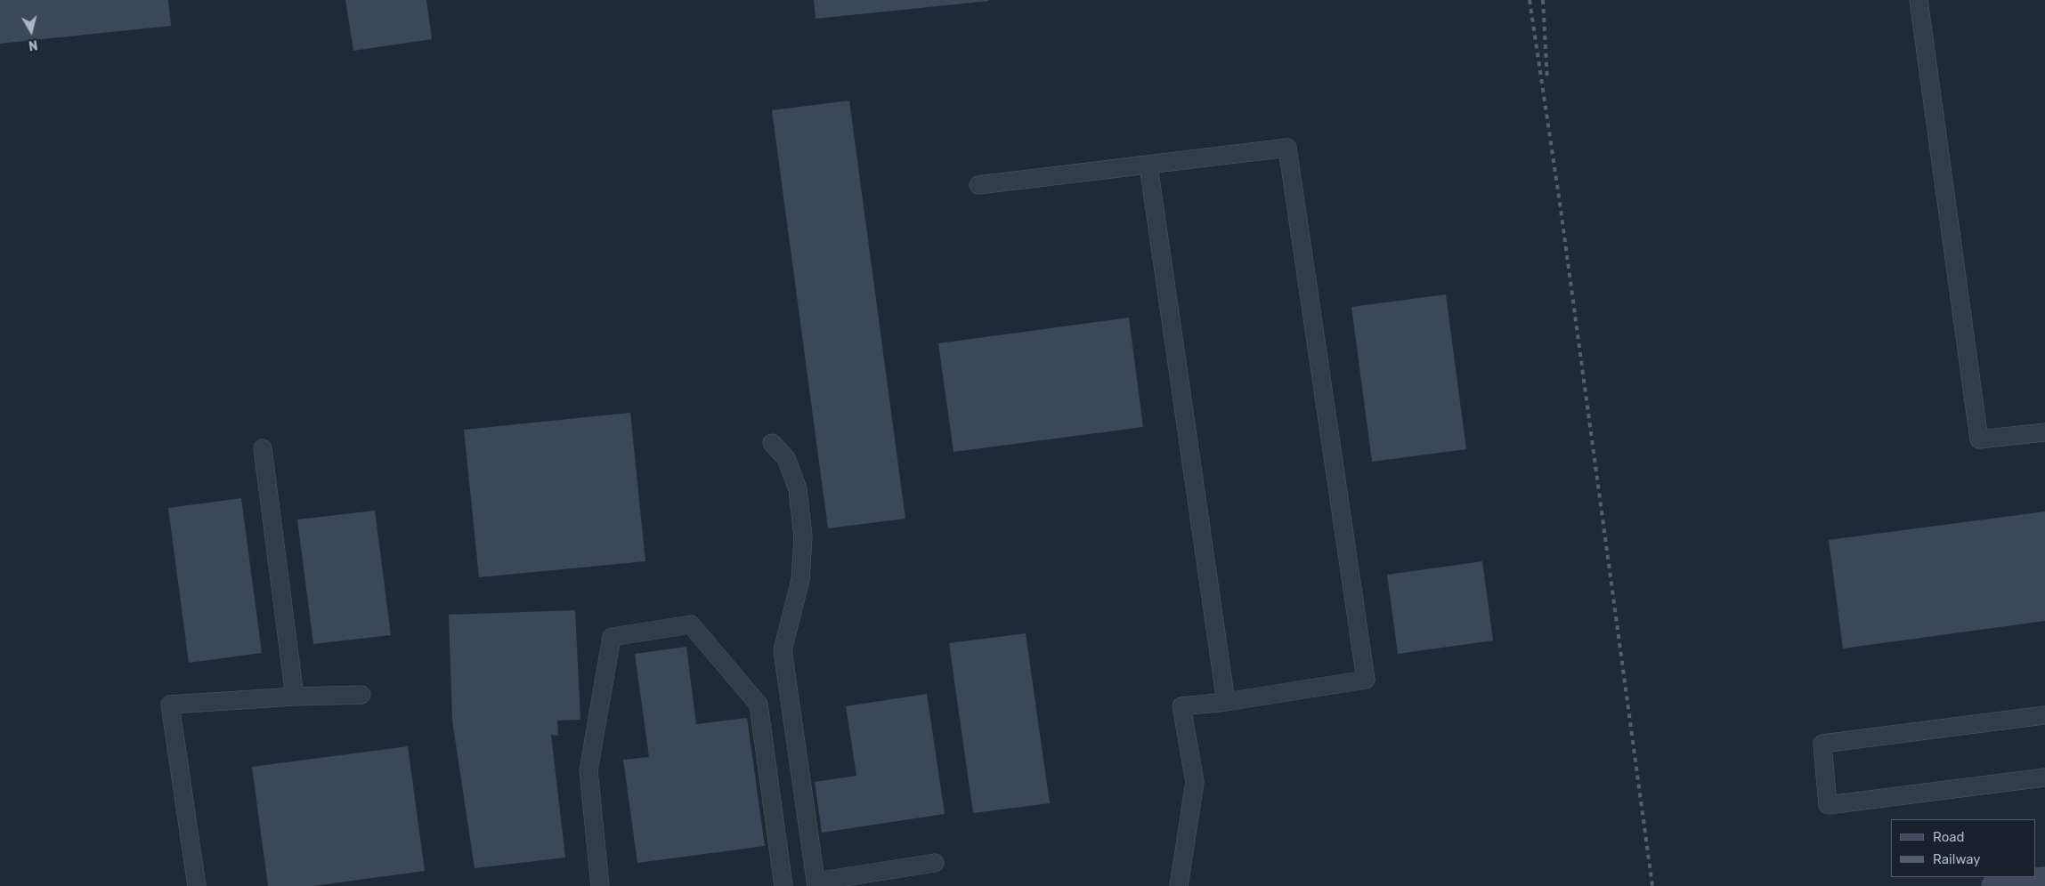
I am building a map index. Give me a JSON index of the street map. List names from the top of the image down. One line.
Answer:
{"legend":["Road","Railway"],"north":"bottom"}
